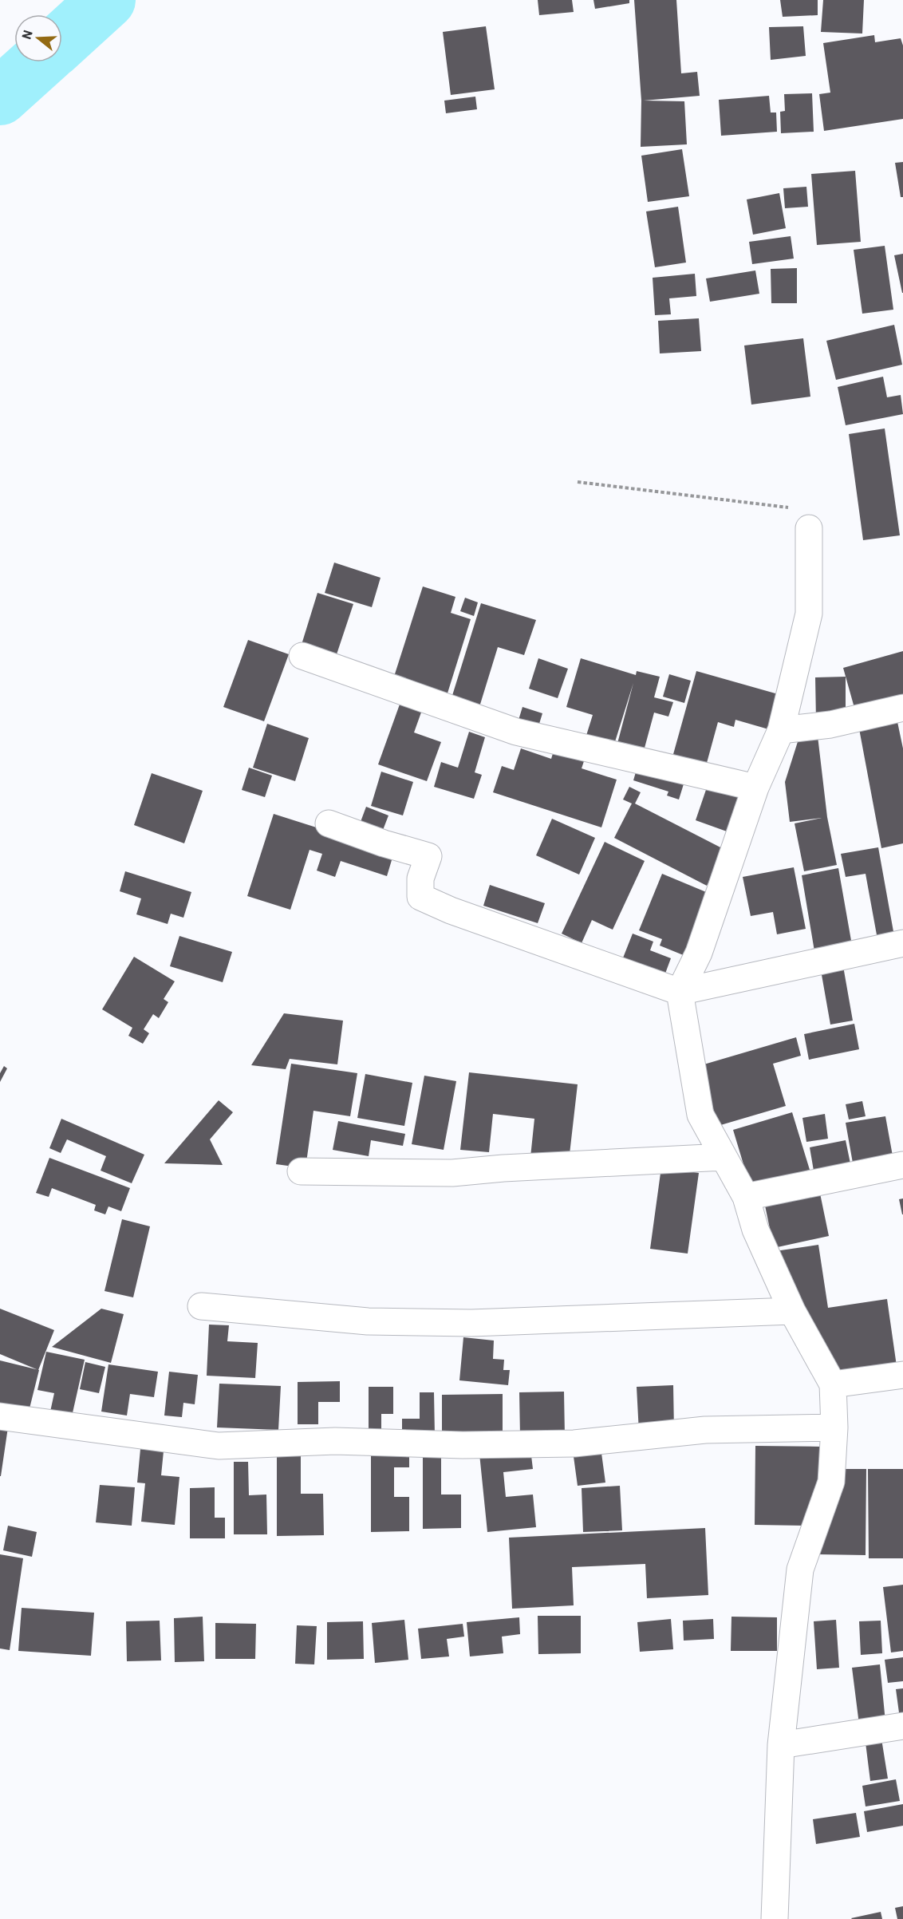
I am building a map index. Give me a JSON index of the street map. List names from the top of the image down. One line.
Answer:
{"north":"left"}
